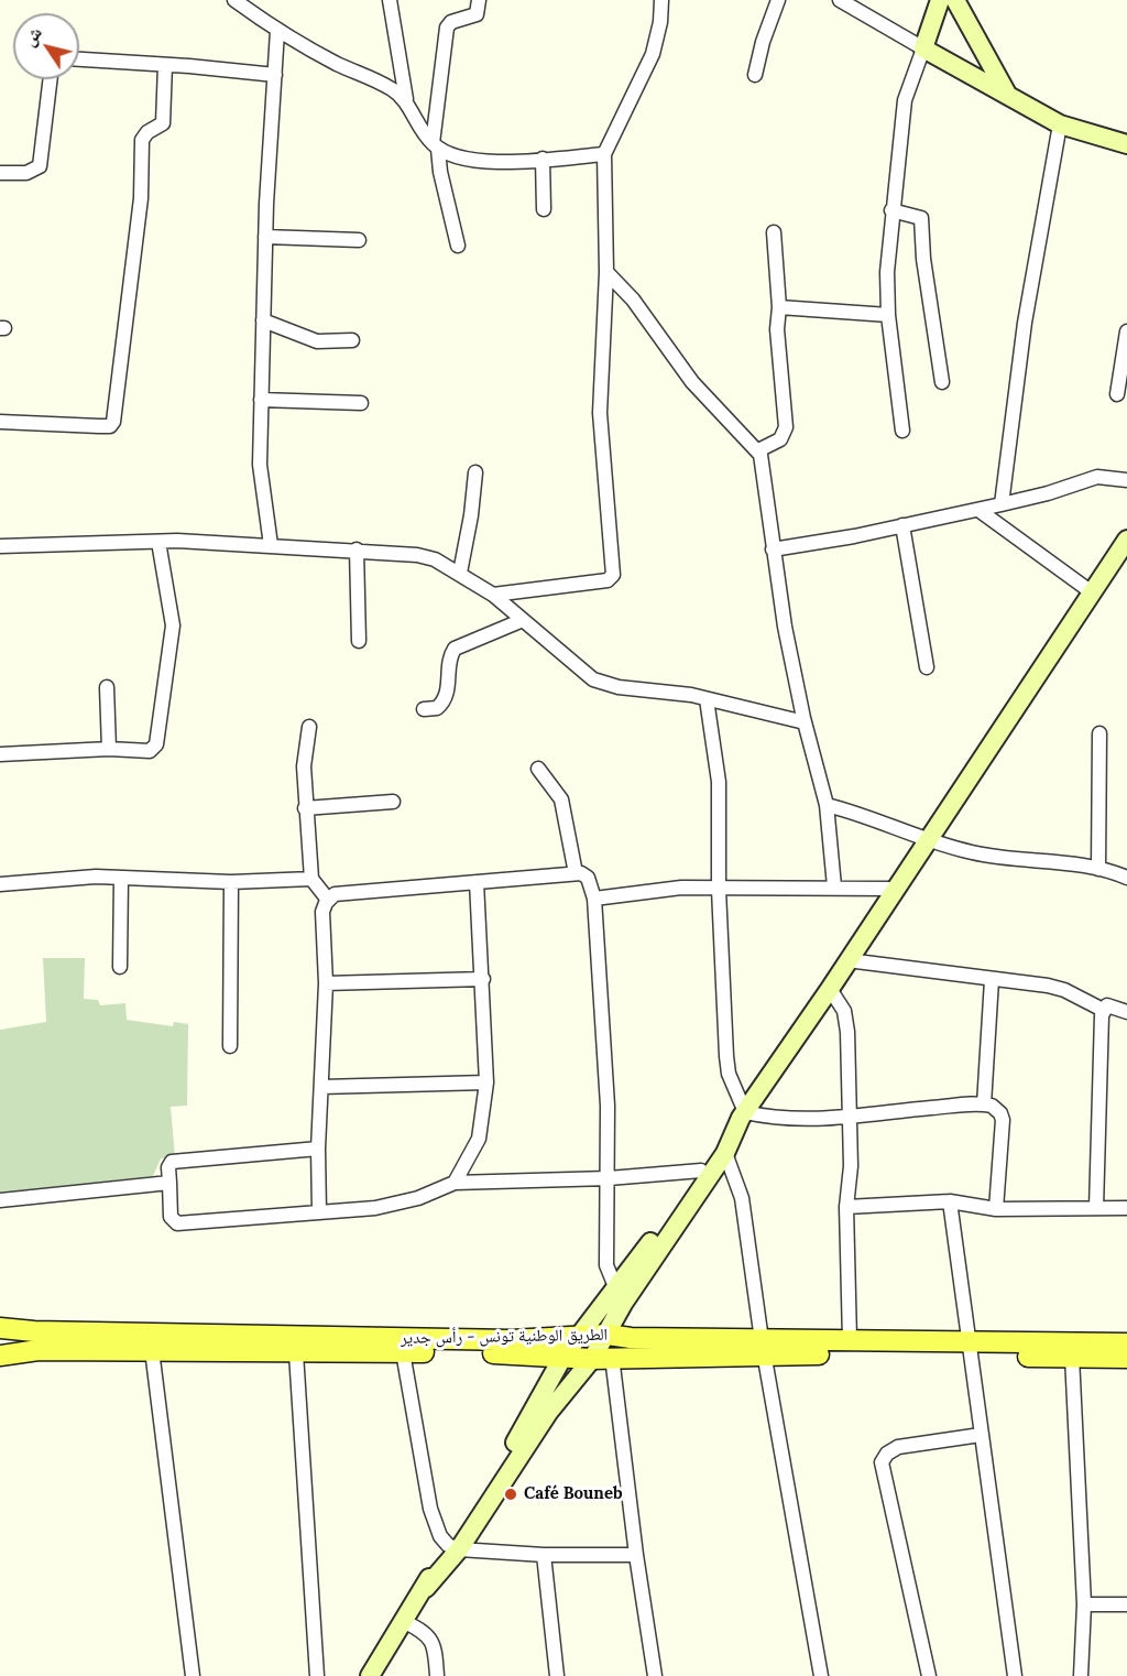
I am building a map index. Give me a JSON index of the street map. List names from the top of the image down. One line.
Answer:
{"streets":{"main road":["الطريق الوطنية تونس - رأس جدير"]},"places":["Café Bouneb"],"north":"top left"}
